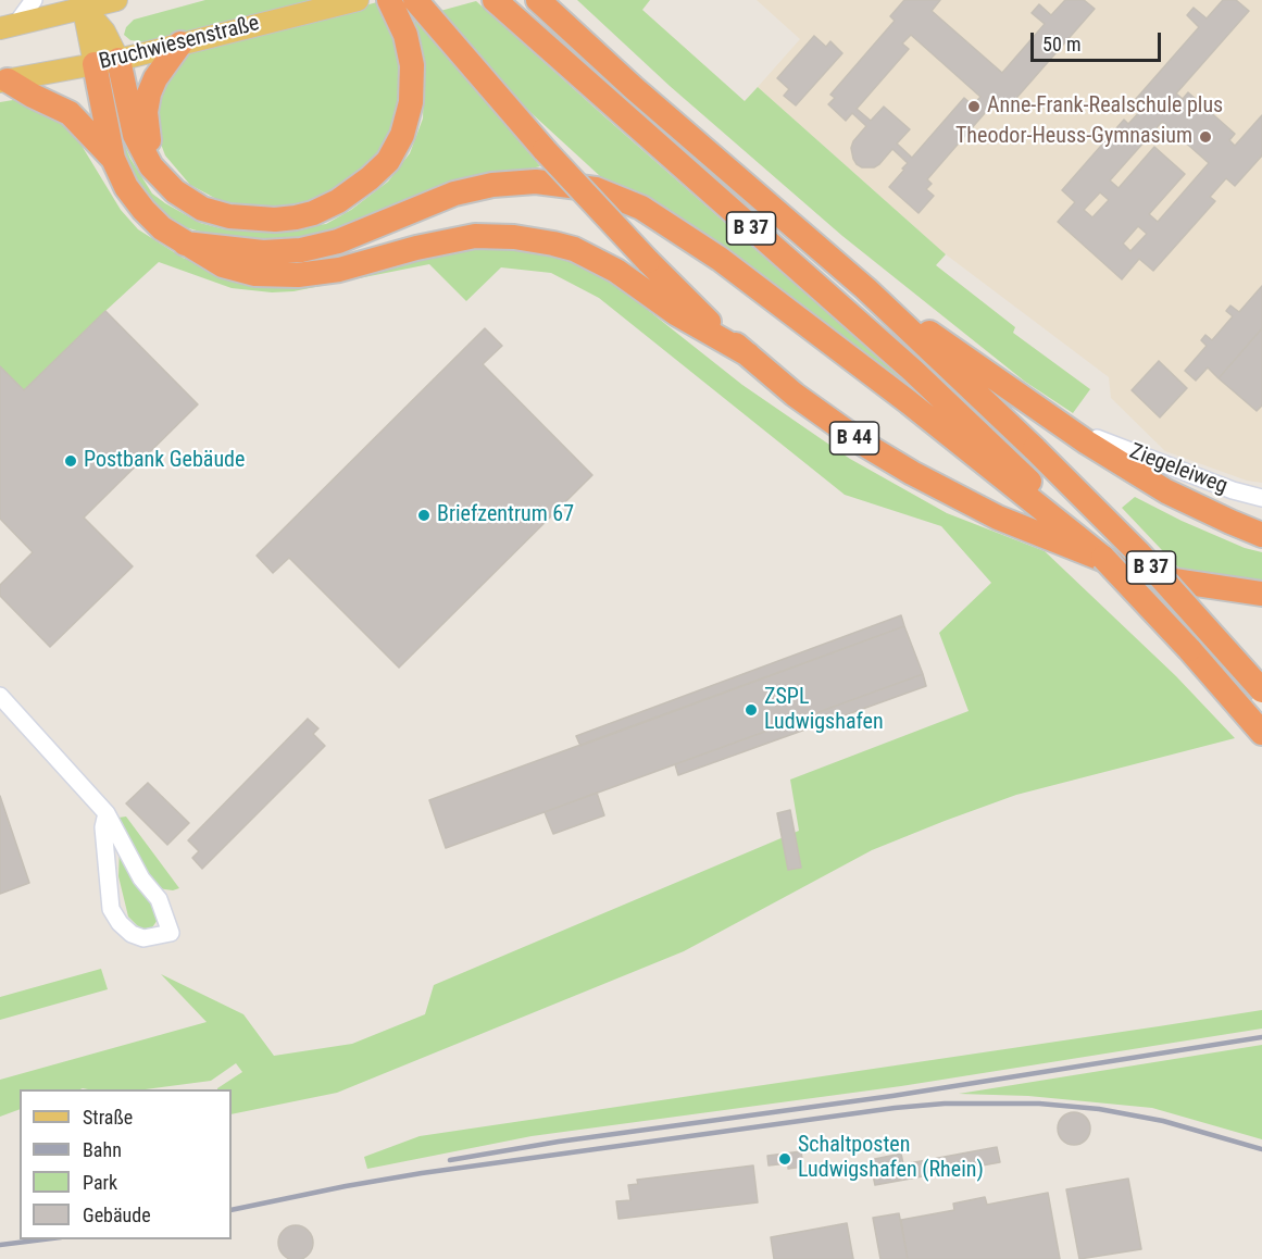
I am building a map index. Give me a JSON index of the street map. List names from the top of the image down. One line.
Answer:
{"streets":{"highway":["B 37","B 44"],"main road":["Bruchwiesenstraße"],"street":["Ziegeleiweg"]},"places":["Anne-Frank-Realschule plus","Theodor-Heuss-Gymnasium","Postbank Gebäude","Briefzentrum 67","ZSPL Ludwigshafen","Schaltposten Ludwigshafen (Rhein)"],"legend":["Straße","Bahn","Park","Gebäude"],"scale_bar":"50 m"}
